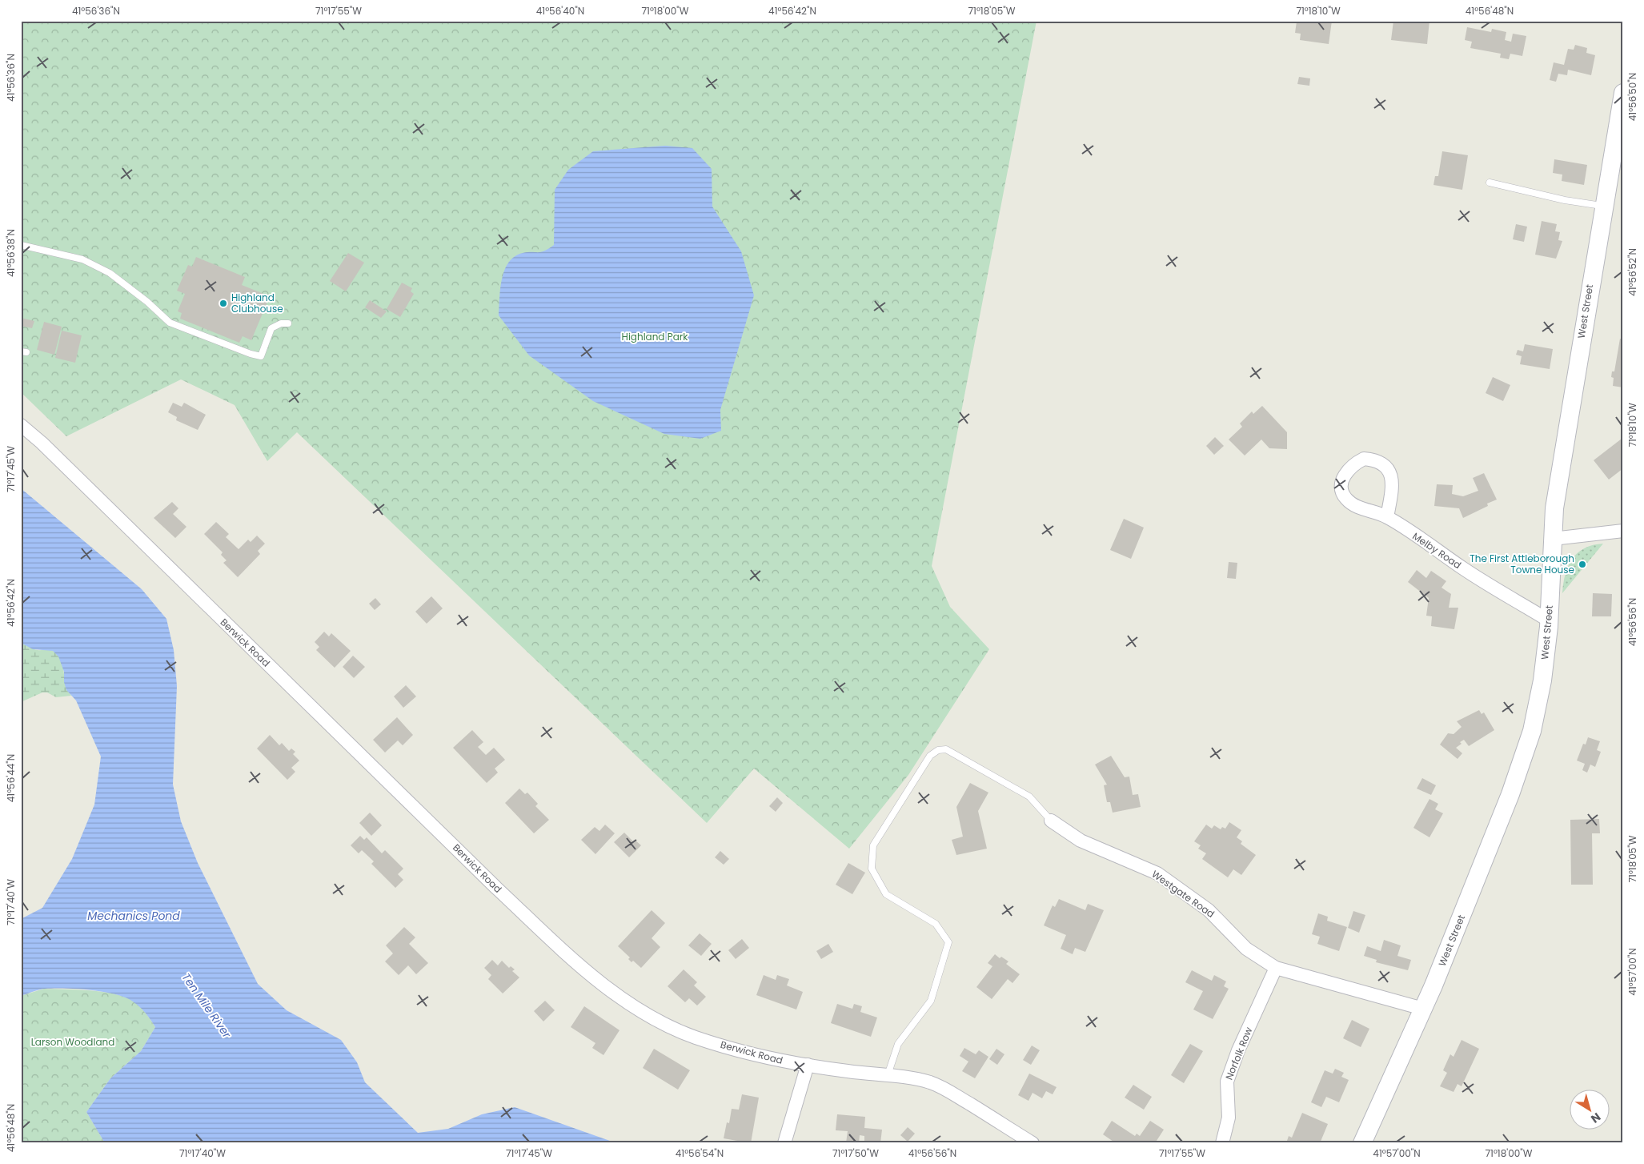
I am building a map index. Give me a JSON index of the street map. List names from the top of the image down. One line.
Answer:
{"streets":{"main road":["West Street"],"street":["Melby Road","Berwick Road","Westgate Road","Norfolk Row"]},"crossings":[["West Street","Melby Road"],["West Street","Westgate Road"],["Westgate Road","Norfolk Row"]],"water":["Mechanics Pond","Ten Mile River"],"parks":["Highland Park","Larson Woodland"],"places":["Highland Clubhouse","The First Attleborough Towne House"],"north":"bottom right","coordinates":["41°56'36\"N","71°17'55\"W","41°56'40\"N","71°18'00\"W","41°56'42\"N","71°18'05\"W","71°18'10\"W","41°56'48\"N","41°56'50\"N","41°56'38\"N","41°56'52\"N","71°17'45\"W","41°56'56\"N","41°56'44\"N","71°17'40\"W","41°57'00\"N","41°56'54\"N","71°17'50\"W"]}
